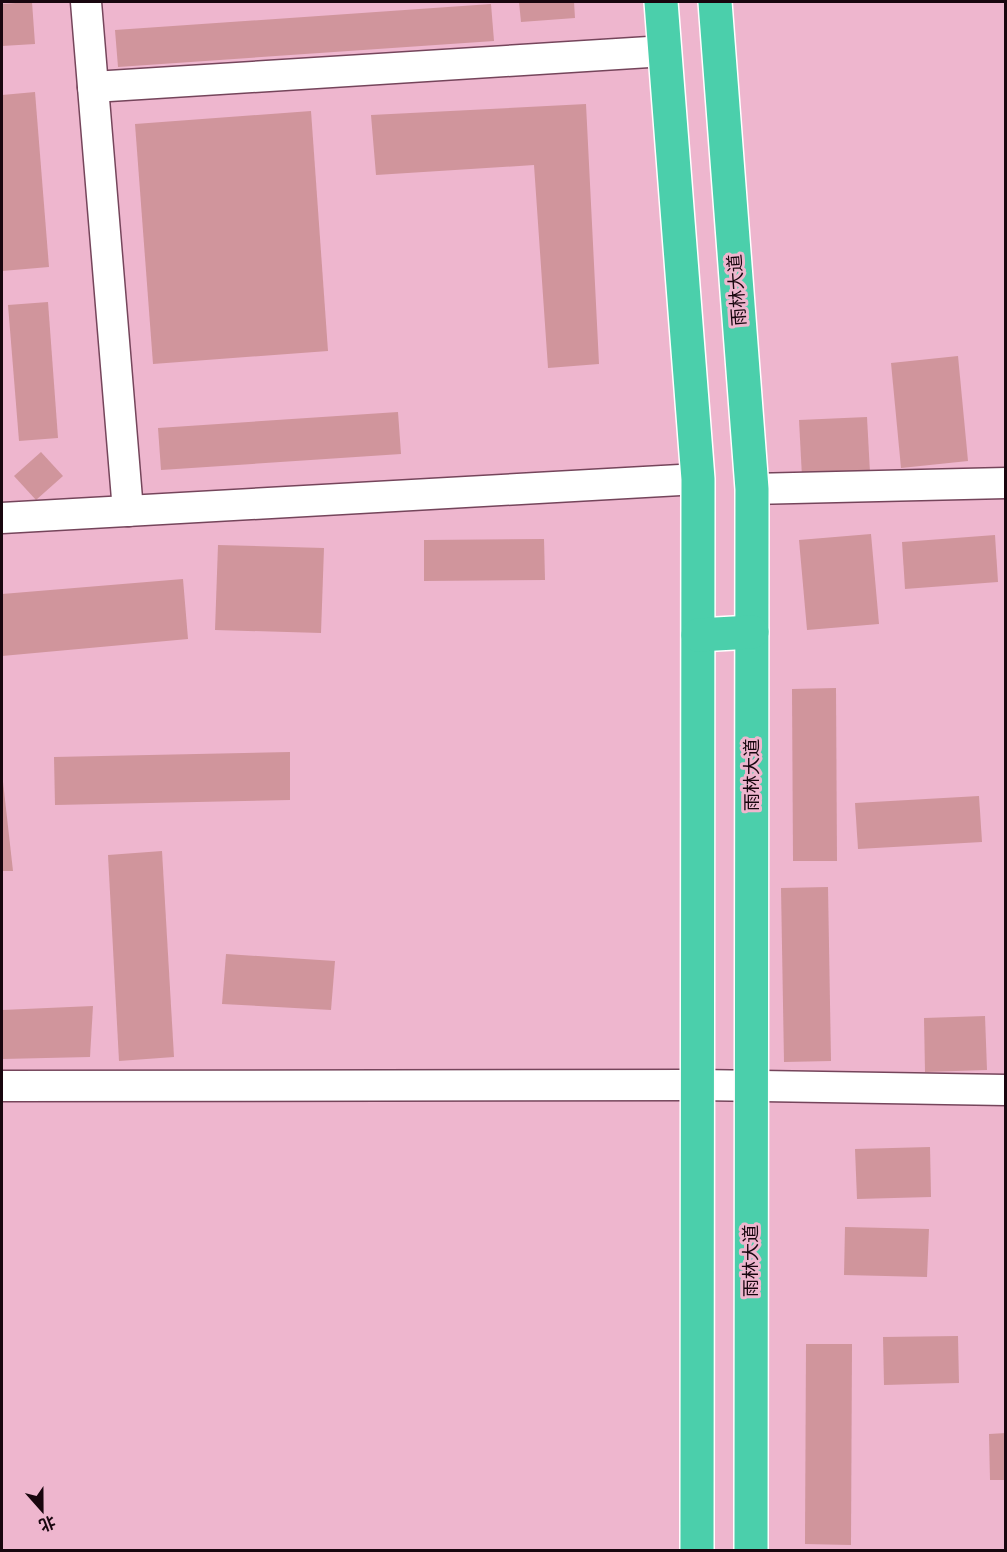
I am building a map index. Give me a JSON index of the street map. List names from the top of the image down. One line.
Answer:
{"streets":{"highway":["雨林大道"]},"north":"bottom"}
